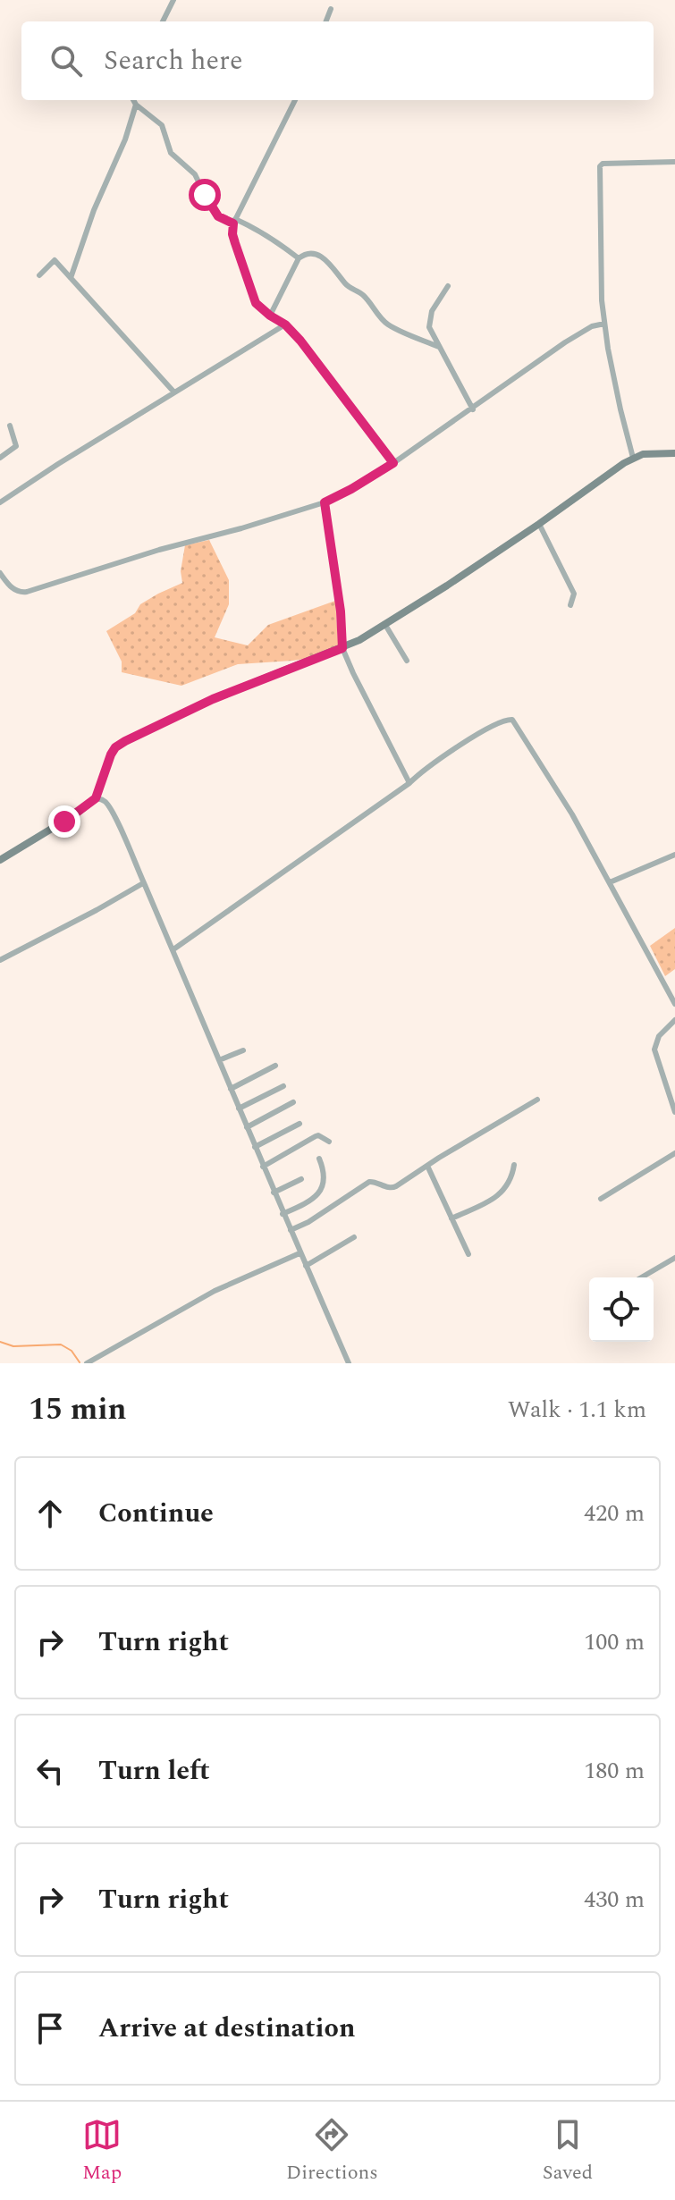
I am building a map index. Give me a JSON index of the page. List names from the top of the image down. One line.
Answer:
{"page":{"search":"Search here","heading":["15 min","Walk · 1.1 km"],"list":[["Continue","420 m"],["Turn right","100 m"],["Turn left","180 m"],["Turn right","430 m"],"Arrive at destination"],"nav":["Map","Directions","Saved"]}}
